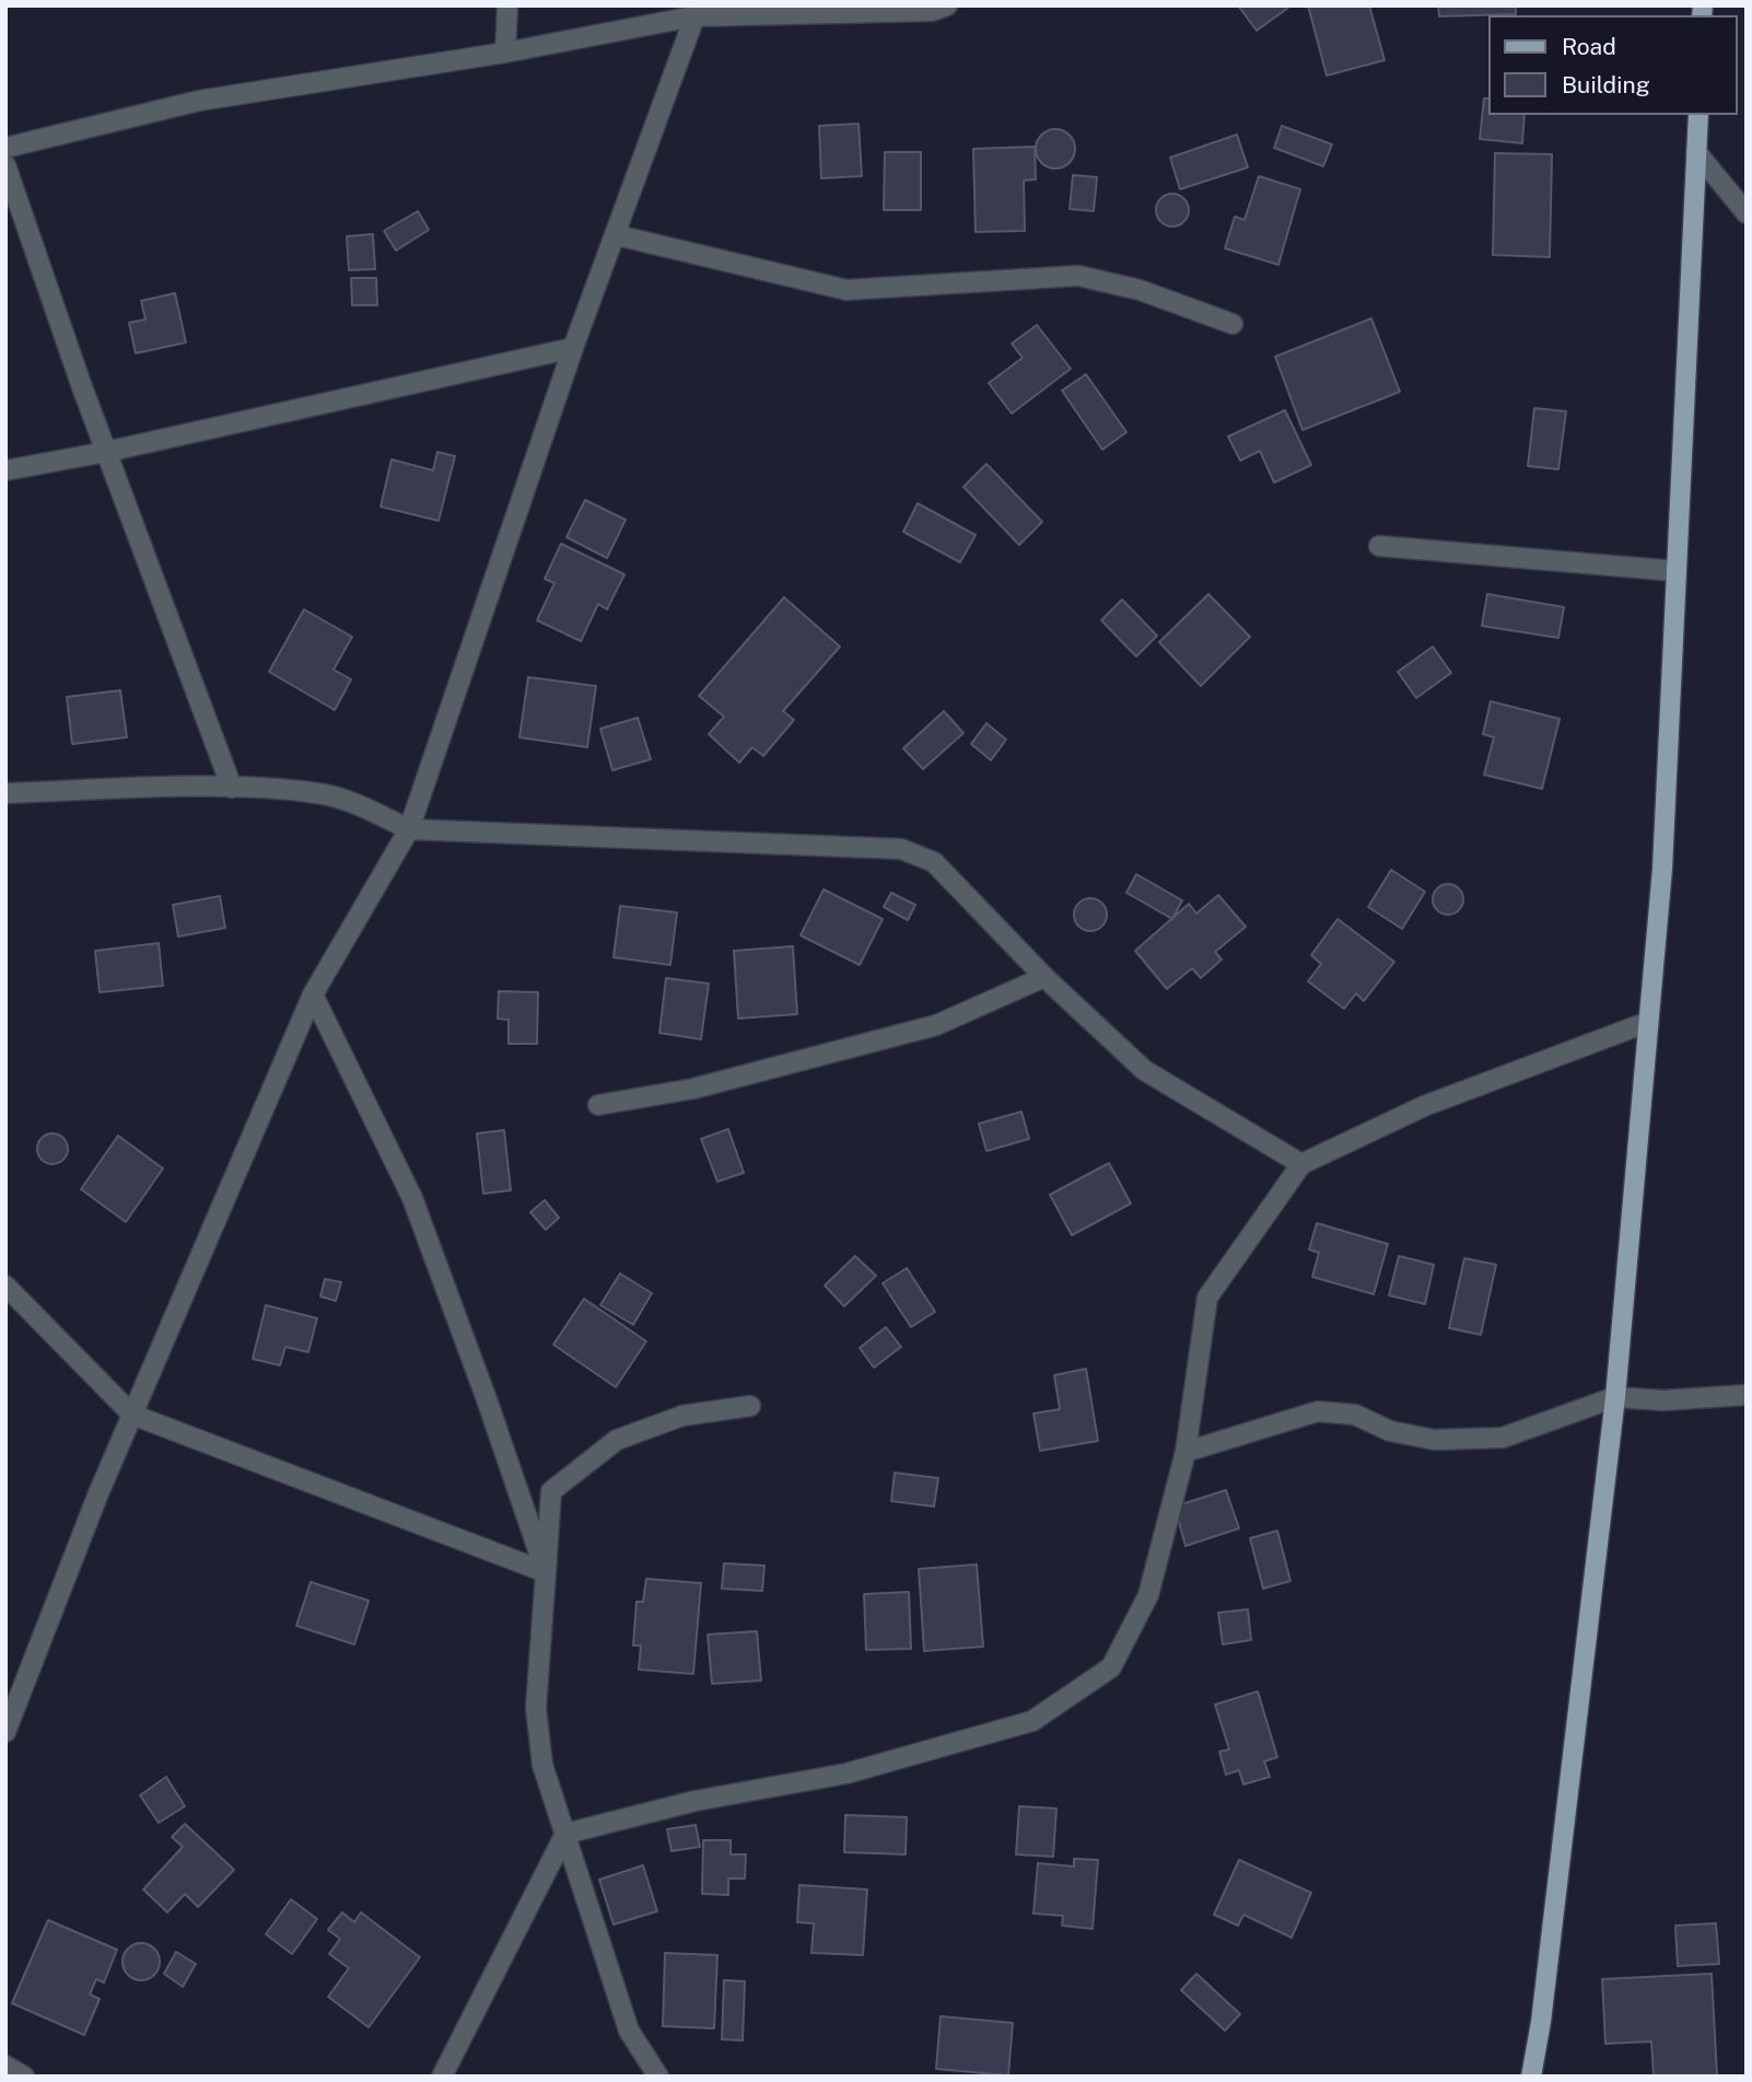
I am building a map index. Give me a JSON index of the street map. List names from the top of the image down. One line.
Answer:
{"legend":["Road","Building"]}
